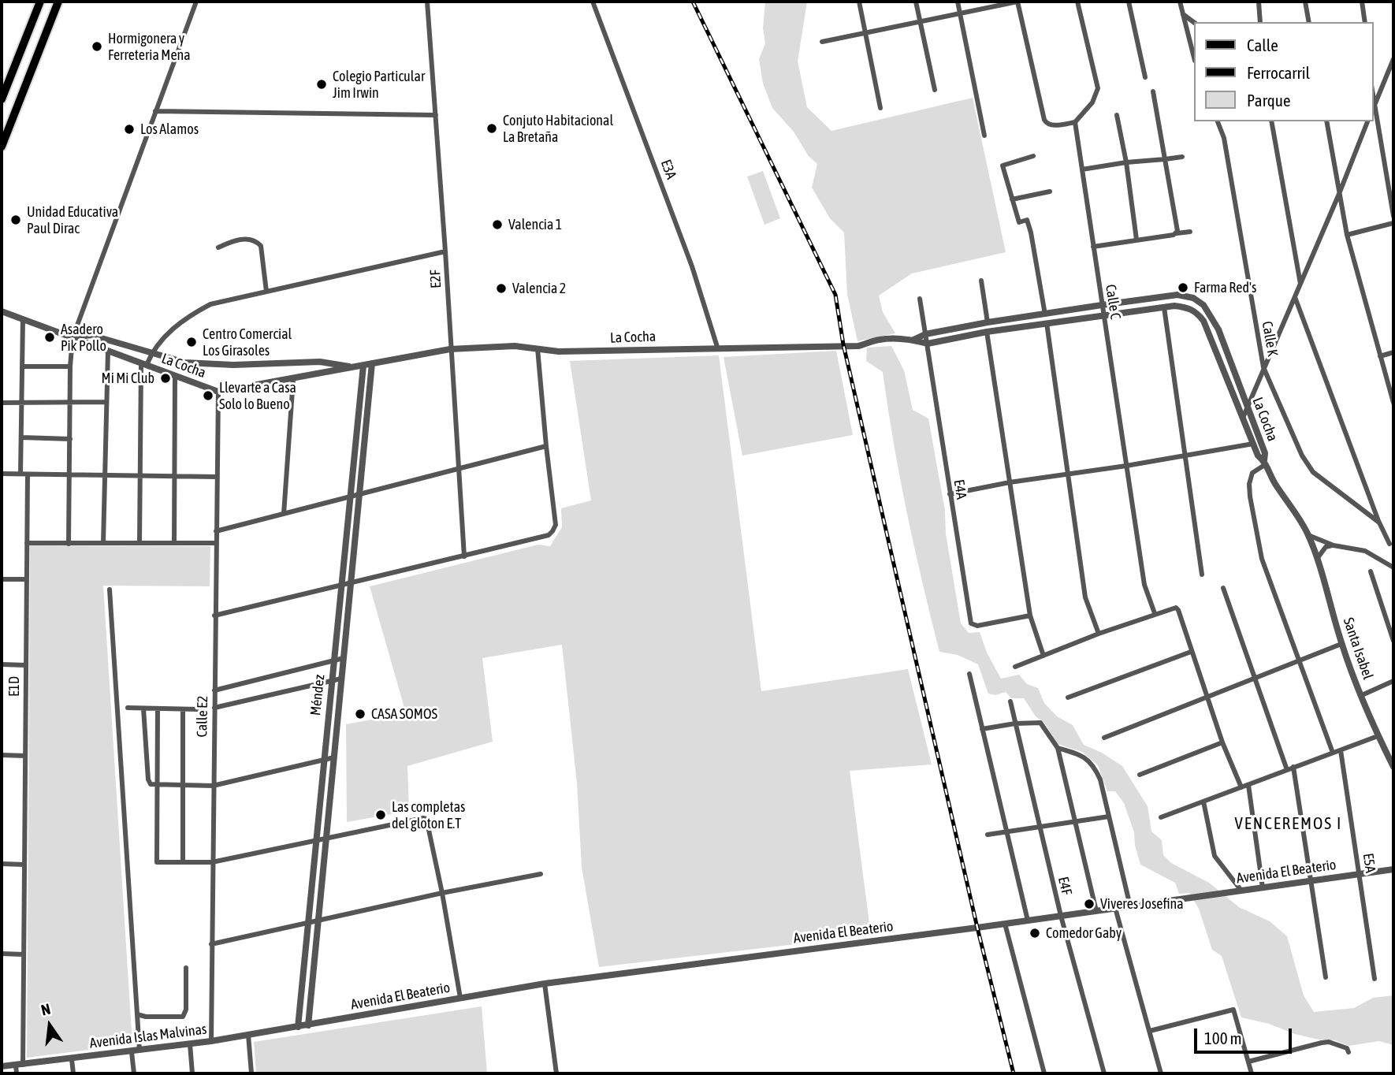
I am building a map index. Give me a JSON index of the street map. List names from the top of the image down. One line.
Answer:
{"streets":{"street":["E3A","E2F","Calle C","La Cocha","Calle K","E4A","Santa Isabel","E1D","Méndez","Calle E2","E5A","Avenida El Beaterio","E4F","Avenida Islas Malvinas"]},"crossings":[["E3A","La Cocha"],["E2F","La Cocha"],["Calle C","La Cocha"],["La Cocha","E4A"],["La Cocha","Méndez"],["La Cocha","Calle E2"],["E1D","Avenida Islas Malvinas"],["Méndez","Avenida El Beaterio"],["Méndez","Avenida Islas Malvinas"],["Calle E2","Avenida Islas Malvinas"],["E5A","Avenida El Beaterio"],["Avenida El Beaterio","E4F"],["Avenida El Beaterio","Avenida Islas Malvinas"]],"districts":["VENCEREMOS I"],"places":["Hormigonera y Ferreteria Mena","Colegio Particular Jim Irwin","Conjuto Habitacional La Bretaña","Los Alamos","Unidad Educativa Paul Dirac","Valencia 1","Farma Red's","Valencia 2","Asadero Pik Pollo","Centro Comercial Los Girasoles","Mi Mi Club","Llevarte a Casa Solo lo Bueno","CASA SOMOS","Las completas del gloton E.T","Viveres Josefina","Comedor Gaby"],"legend":["Calle","Ferrocarril","Parque"],"scale_bar":"100 m","north":"top"}
